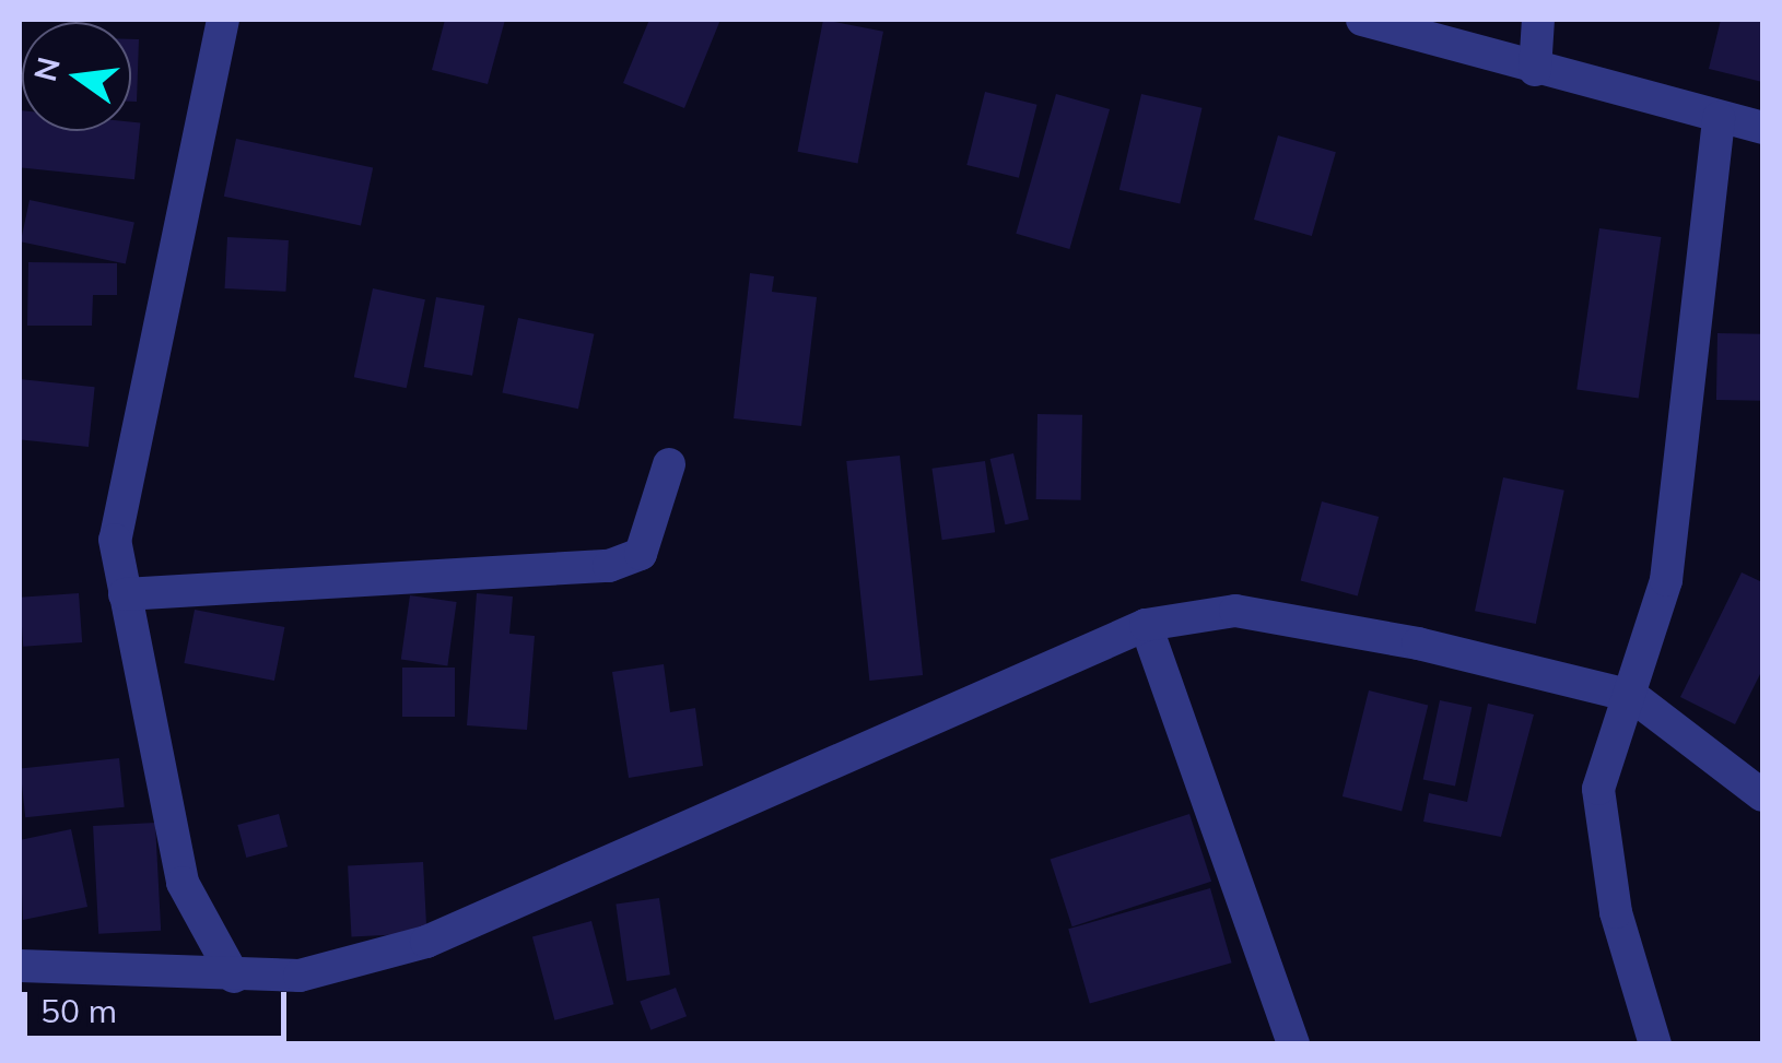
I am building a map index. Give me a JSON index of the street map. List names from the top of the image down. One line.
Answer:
{"scale_bar":"50 m","north":"left"}
